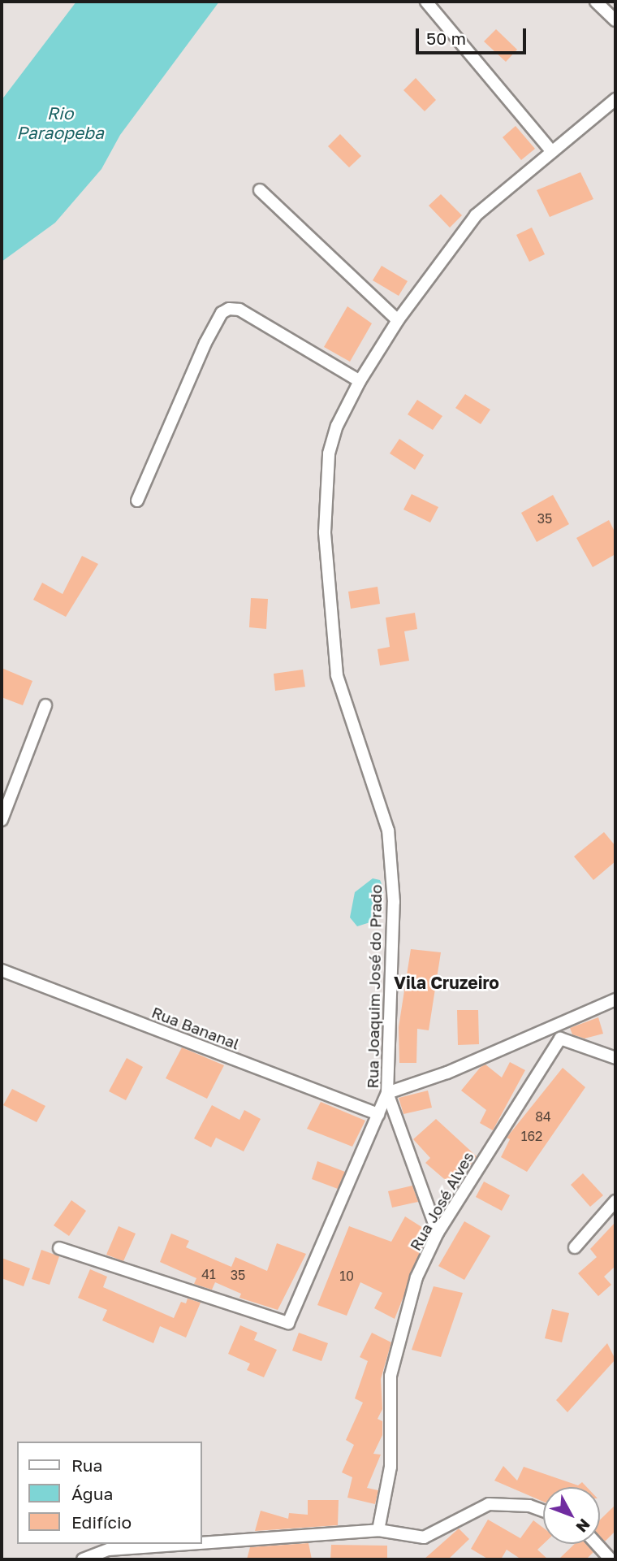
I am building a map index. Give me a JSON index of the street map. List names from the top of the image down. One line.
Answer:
{"streets":{"street":["Rua Joaquim José do Prado","Rua Bananal","Rua José Alves"]},"crossings":[["Rua Joaquim José do Prado","Rua José Alves"]],"districts":["Vila Cruzeiro"],"water":["Rio Paraopeba"],"house_numbers":["35","84","162","41","35","10"],"legend":["Rua","Água","Edifício"],"scale_bar":"50 m","north":"bottom right"}
